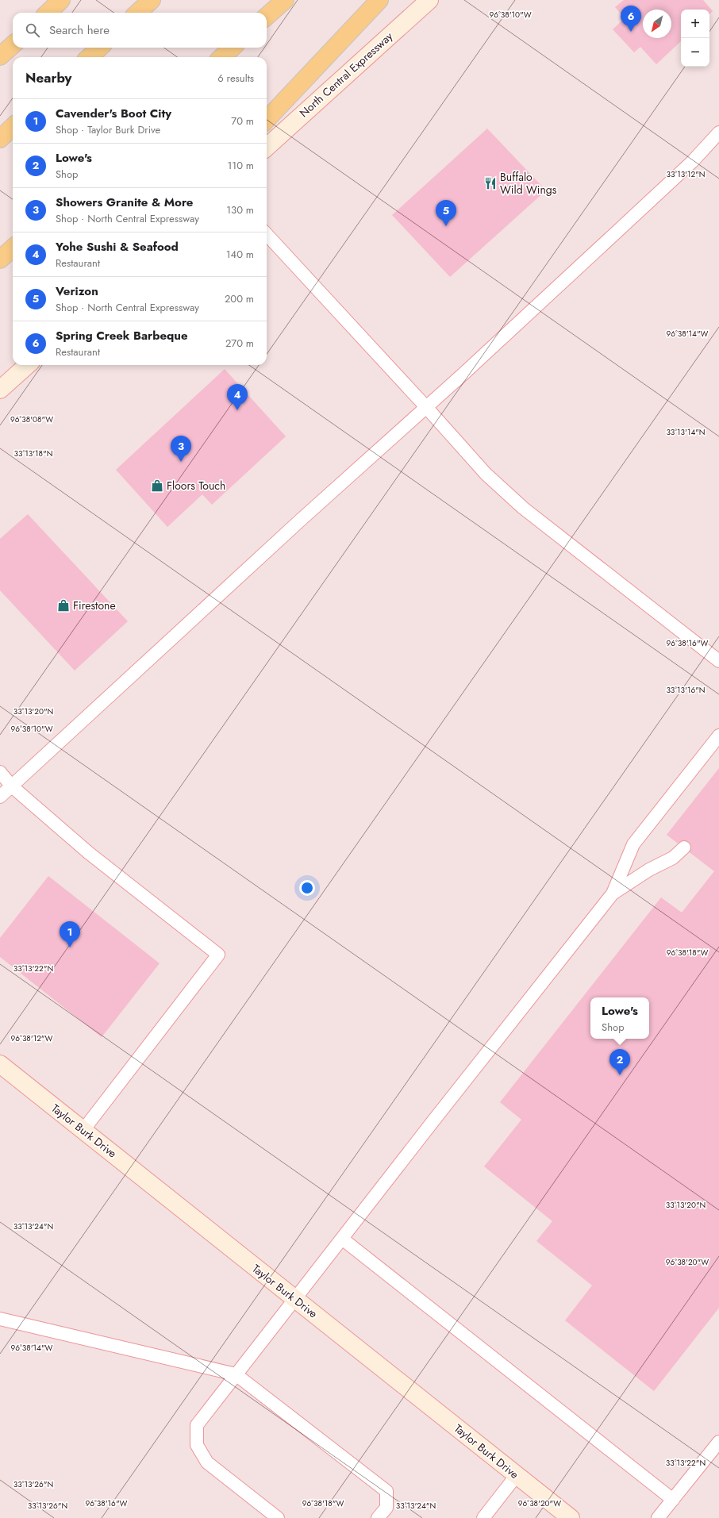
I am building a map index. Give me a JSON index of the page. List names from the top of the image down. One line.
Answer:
{"streets":{"street":["North Central Expressway","Taylor Burk Drive"]},"places":{"restaurant":["Buffalo Wild Wings"],"shop":["Floors Touch","Firestone"]},"north":"bottom left","page":{"pins":["6","5","4","3","1","2"],"map_buttons":["+","−"],"search":"Search here","heading":["Nearby","6 results"],"list":[{"mark":"1","name":"Cavender's Boot City","note":"Shop · Taylor Burk Drive","value":"70 m"},{"mark":"2","name":"Lowe's","note":"Shop","value":"110 m"},{"mark":"3","name":"Showers Granite & More","note":"Shop · North Central Expressway","value":"130 m"},{"mark":"4","name":"Yohe Sushi & Seafood","note":"Restaurant","value":"140 m"},{"mark":"5","name":"Verizon","note":"Shop · North Central Expressway","value":"200 m"},{"mark":"6","name":"Spring Creek Barbeque","note":"Restaurant","value":"270 m"}],"popup":["Lowe's","Shop"]},"coordinates":["96°38'10\"W","33°13'12\"N","96°38'14\"W","96°38'08\"W","33°13'14\"N","33°13'18\"N","96°38'16\"W","33°13'16\"N","33°13'20\"N","96°38'18\"W","33°13'22\"N","96°38'12\"W","33°13'24\"N","96°38'20\"W","33°13'26\"N"]}
